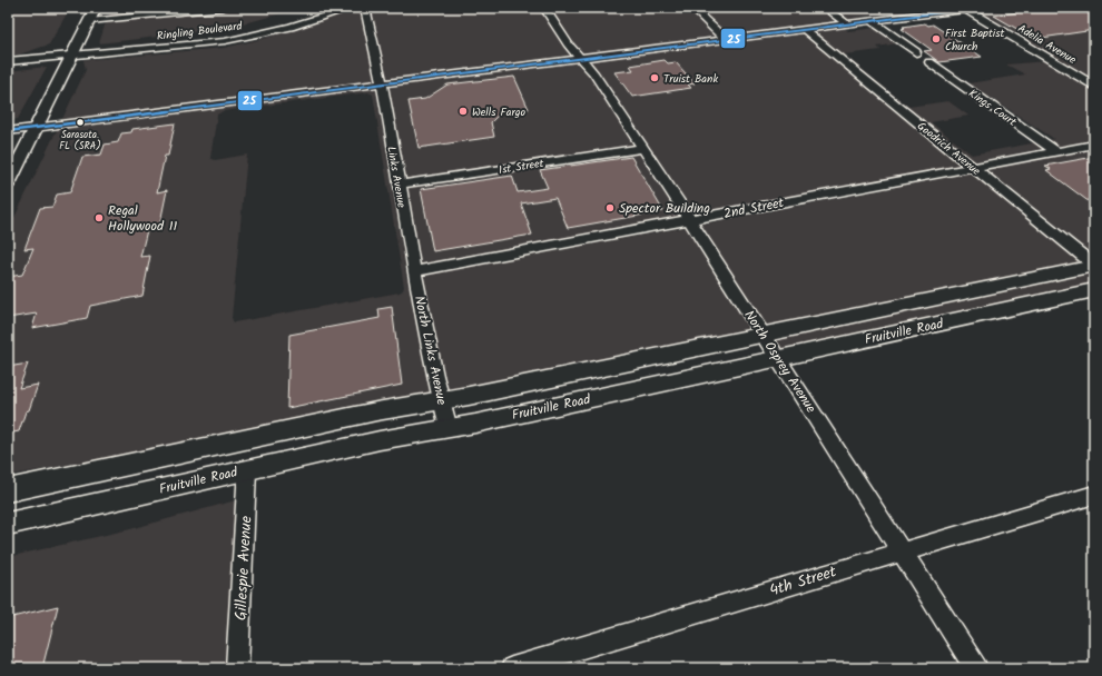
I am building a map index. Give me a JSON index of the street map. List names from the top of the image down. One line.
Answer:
{"streets":{"main road":["Fruitville Road"],"street":["Ringling Boulevard","Adelia Avenue","Kings Court","Goodrich Avenue","1st Street","Links Avenue","2nd Street","North Links Avenue","North Osprey Avenue","Gillespie Avenue","4th Street"]},"crossings":[["Kings Court","2nd Street"],["Goodrich Avenue","2nd Street"],["Goodrich Avenue","Fruitville Road"],["1st Street","Links Avenue"],["1st Street","North Osprey Avenue"],["Links Avenue","2nd Street"],["Links Avenue","North Links Avenue"],["2nd Street","North Links Avenue"],["2nd Street","North Osprey Avenue"],["Fruitville Road","North Links Avenue"],["Fruitville Road","North Osprey Avenue"],["Fruitville Road","Gillespie Avenue"],["North Osprey Avenue","4th Street"]],"places":["First Baptist Church","Truist Bank","Wells Fargo","Sarasota, FL (SRA)","Spector Building","Regal Hollywood 11"],"lines":["transit line 25"]}
